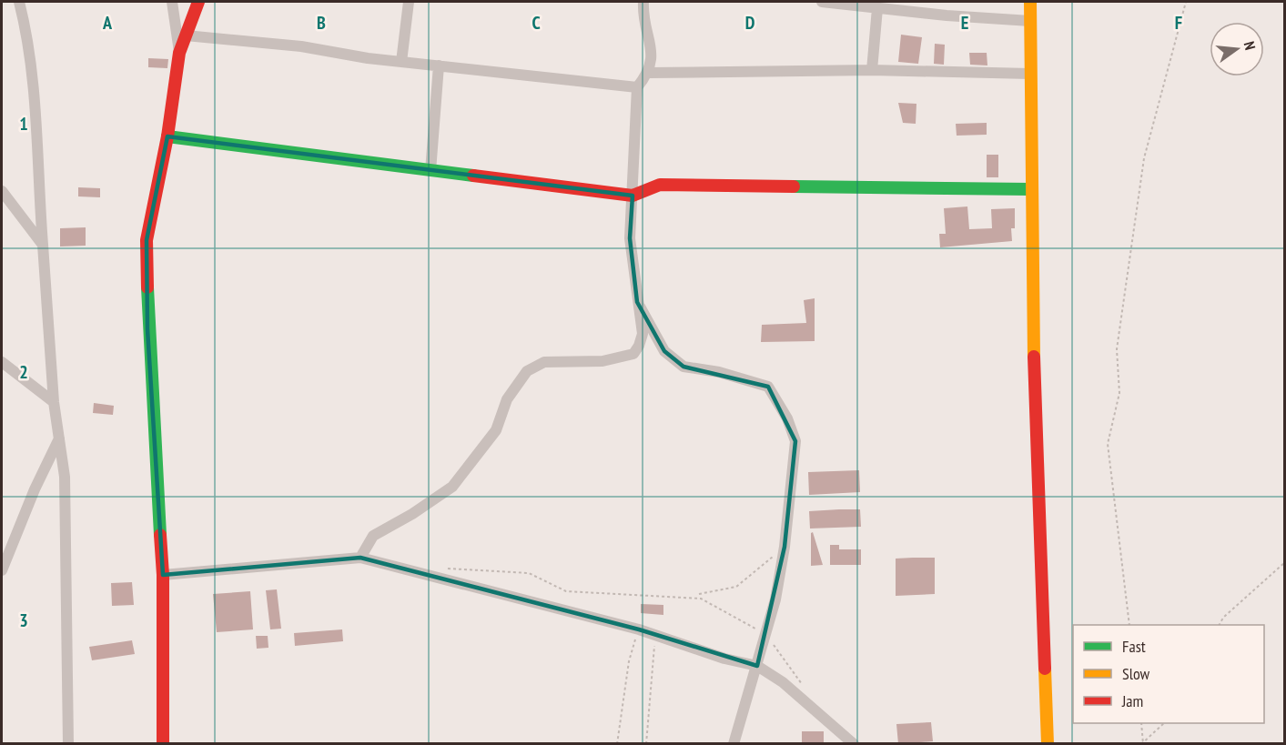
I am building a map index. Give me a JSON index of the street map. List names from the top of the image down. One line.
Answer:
{"legend":["Fast","Slow","Jam"],"north":"right","grid":{"columns":["A","B","C","D","E","F"],"rows":["1","2","3"]}}
